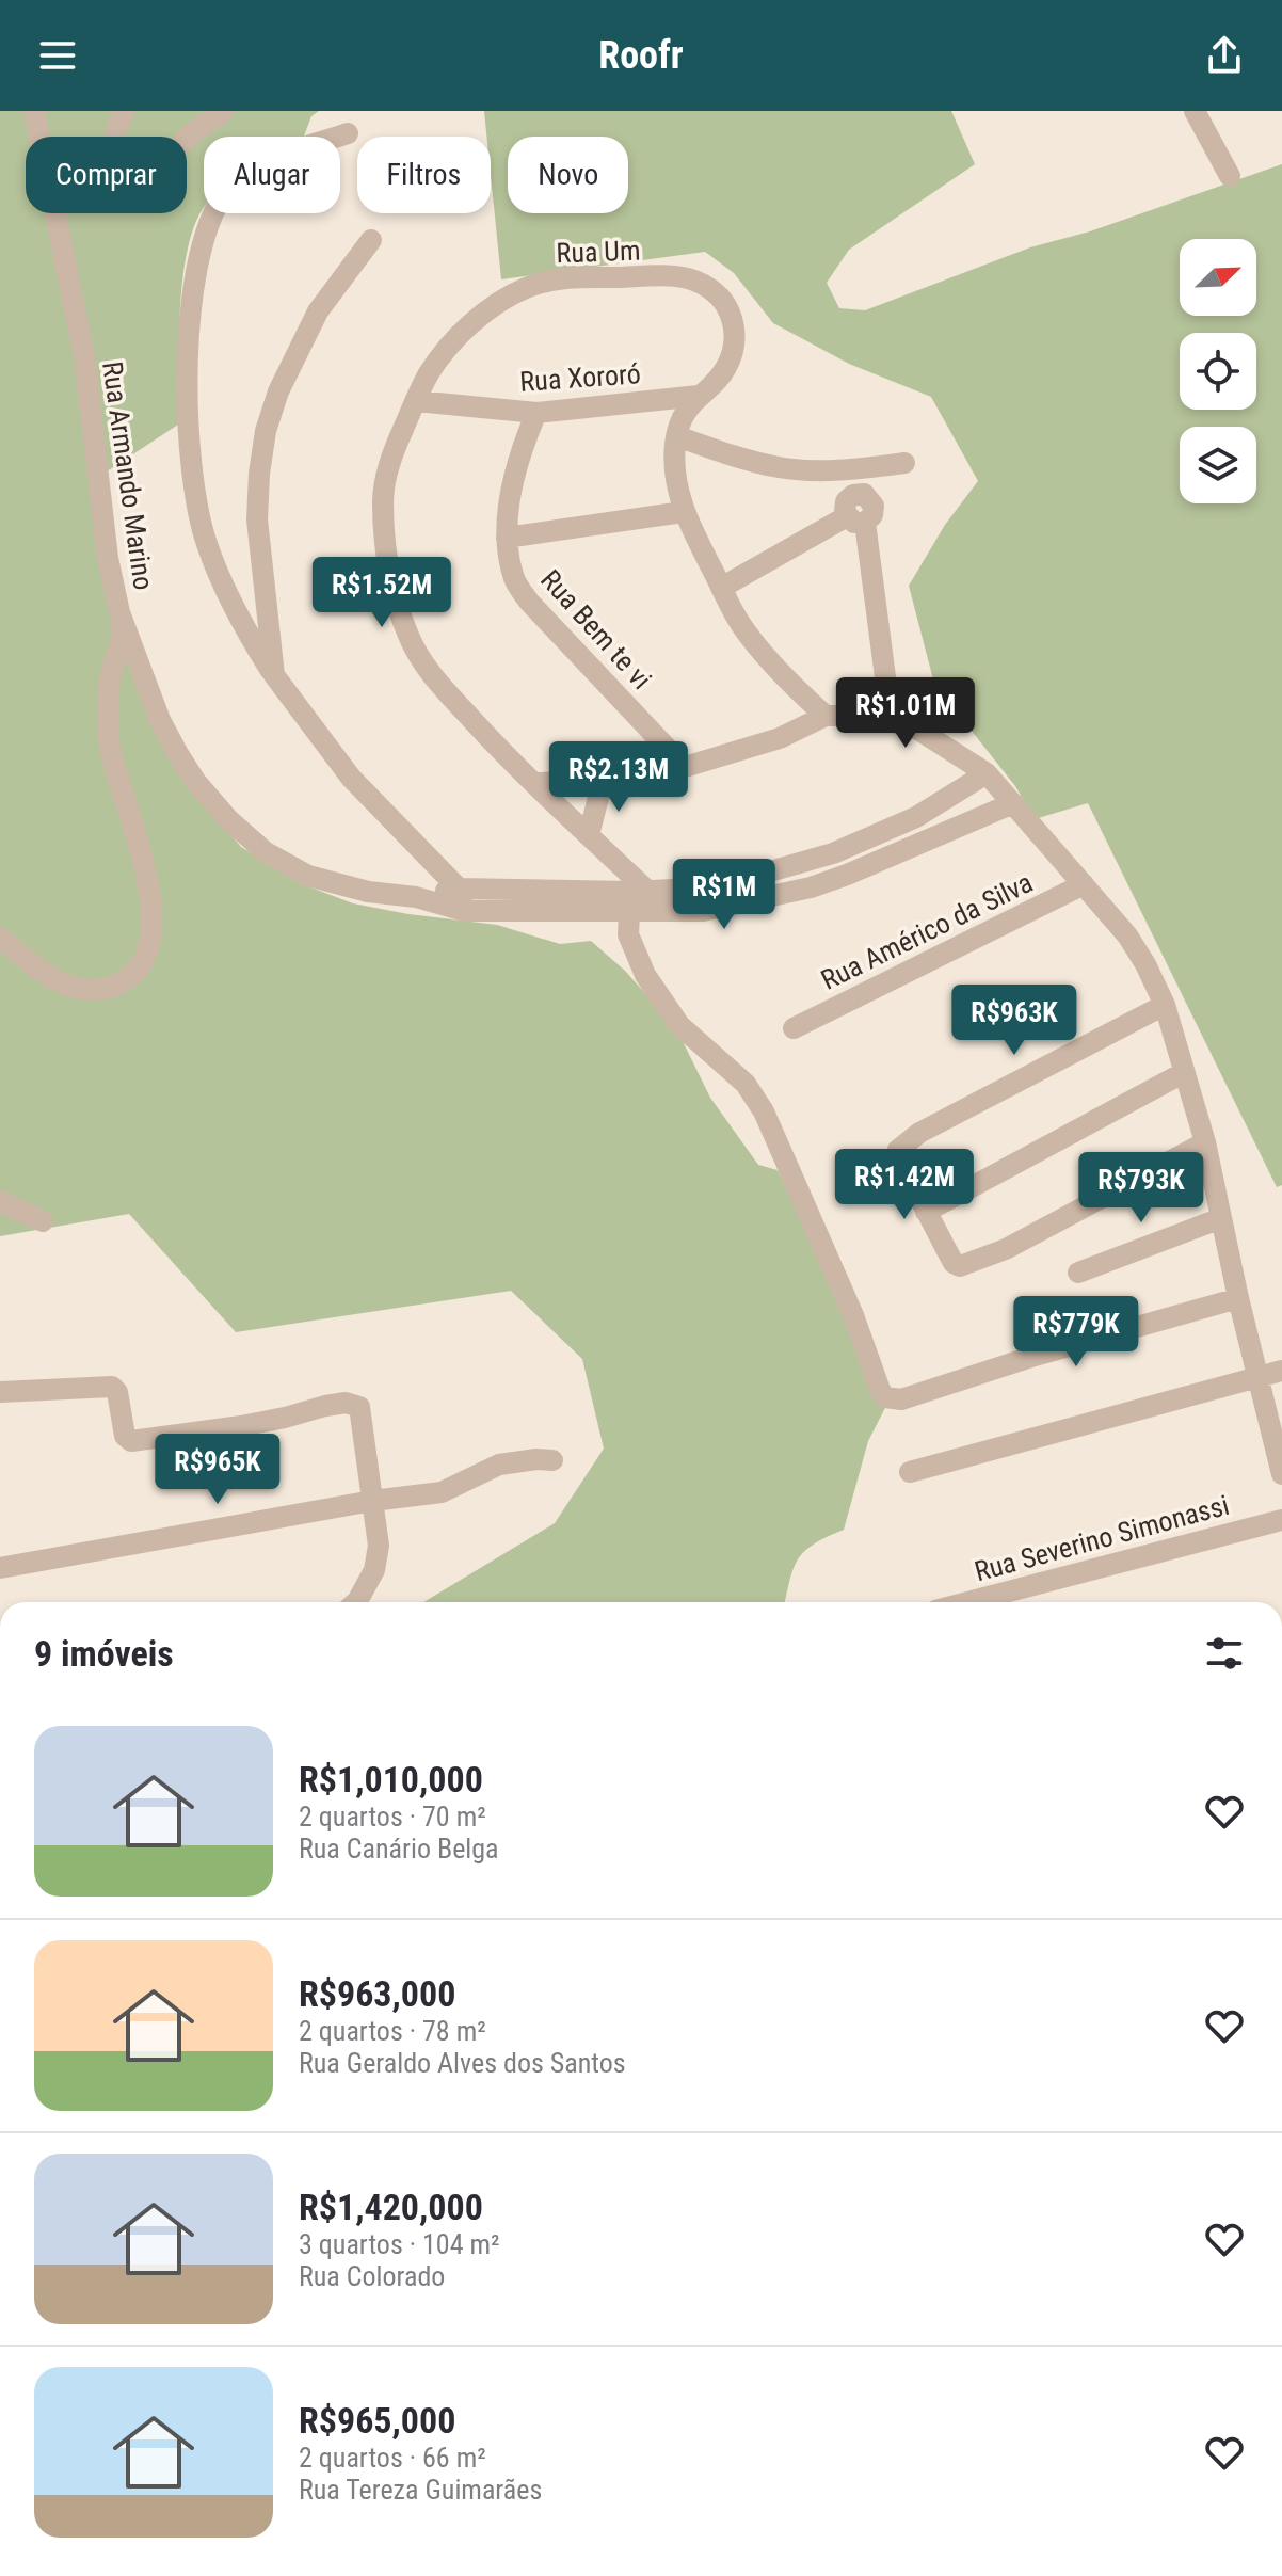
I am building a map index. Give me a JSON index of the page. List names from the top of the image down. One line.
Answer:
{"streets":{"street":["Rua Um","Rua Xororó","Rua Armando Marino","Rua Bem te vi","Rua Américo da Silva","Rua Severino Simonassi"]},"crossings":[["Rua Um","Rua Xororó"],["Rua Um","Rua Armando Marino"],["Rua Xororó","Rua Bem te vi"]],"north":"top right","page":{"header":"Roofr","chip":["Comprar","Alugar","Filtros","Novo"],"price":["R$1.52M","R$1.01M","R$2.13M","R$1M","R$963K","R$1.42M","R$793K","R$779K","R$965K"],"heading":"9 imóveis","list":[{"name":"R$1,010,000","note":"2 quartos · 70 m² · Rua Canário Belga"},{"name":"R$963,000","note":"2 quartos · 78 m² · Rua Geraldo Alves dos Santos"},{"name":"R$1,420,000","note":"3 quartos · 104 m² · Rua Colorado"},{"name":"R$965,000","note":"2 quartos · 66 m² · Rua Tereza Guimarães"}]}}
